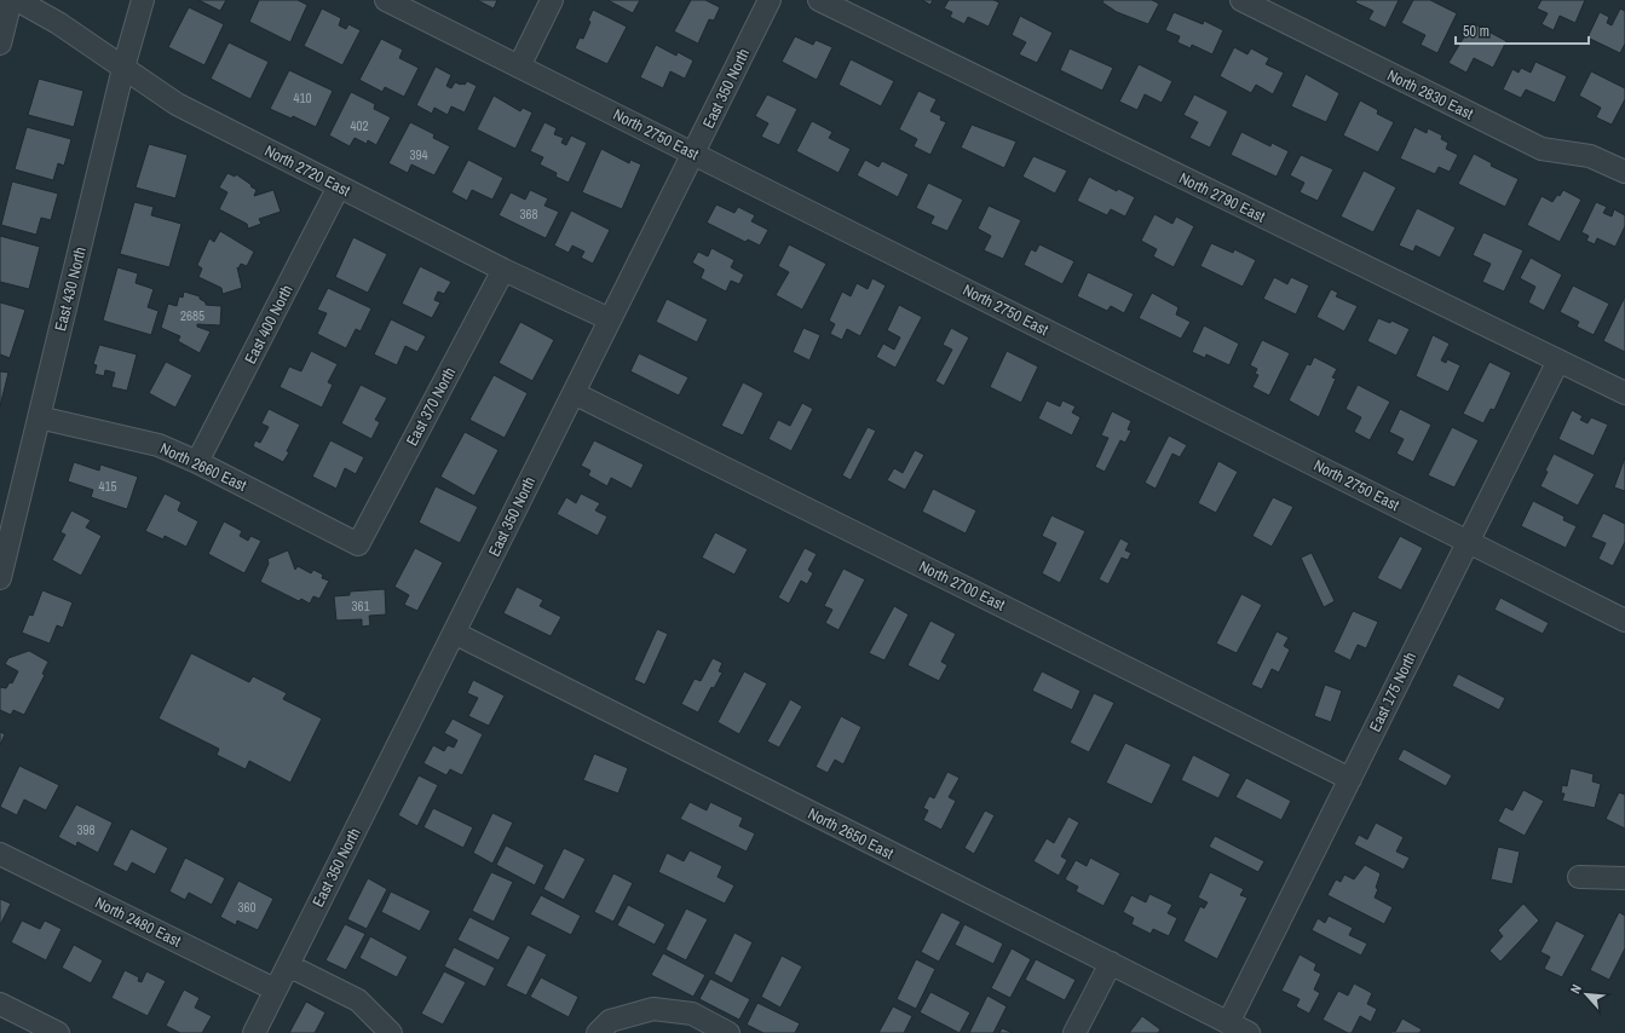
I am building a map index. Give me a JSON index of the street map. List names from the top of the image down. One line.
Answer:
{"streets":{"street":["East 350 North","North 2830 East","North 2750 East","North 2720 East","North 2790 East","East 430 North","East 400 North","East 370 North","North 2660 East","North 2700 East","East 175 North","North 2650 East","North 2480 East"]},"crossings":[["East 350 North","North 2750 East"],["East 350 North","North 2720 East"],["East 350 North","North 2700 East"],["East 350 North","North 2650 East"],["East 350 North","North 2480 East"],["North 2750 East","East 175 North"],["North 2720 East","East 430 North"],["North 2720 East","East 400 North"],["North 2720 East","East 370 North"],["North 2790 East","East 175 North"],["East 430 North","North 2660 East"],["East 400 North","North 2660 East"],["East 370 North","North 2660 East"],["North 2700 East","East 175 North"],["East 175 North","North 2650 East"]],"house_numbers":["410","402","394","368","2685","415","361","398","360"],"scale_bar":"50 m","north":"top left"}
